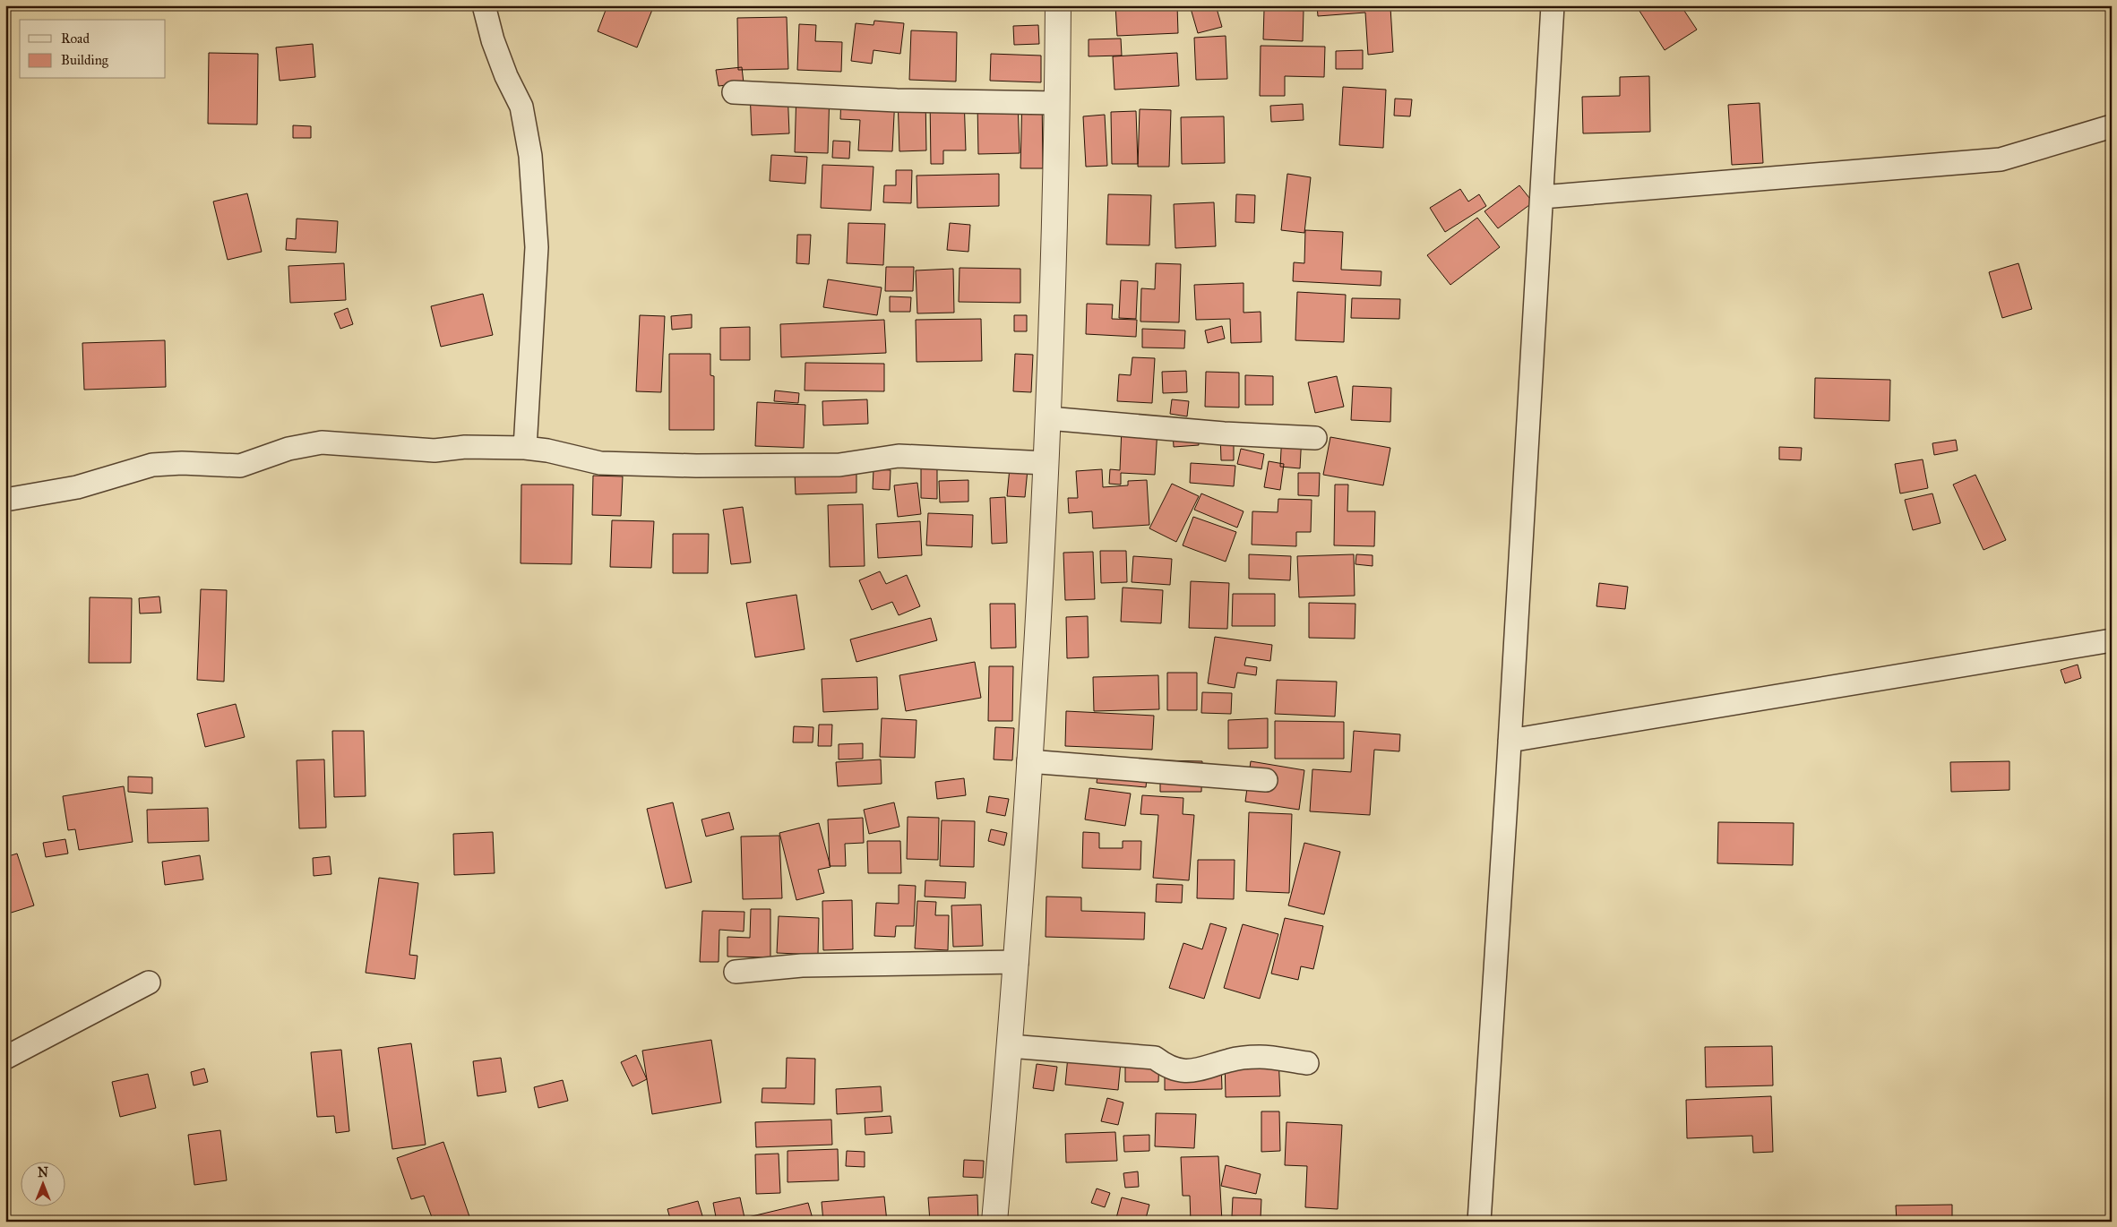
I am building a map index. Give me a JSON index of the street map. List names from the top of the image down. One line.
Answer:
{"legend":["Road","Building"],"north":"top"}
